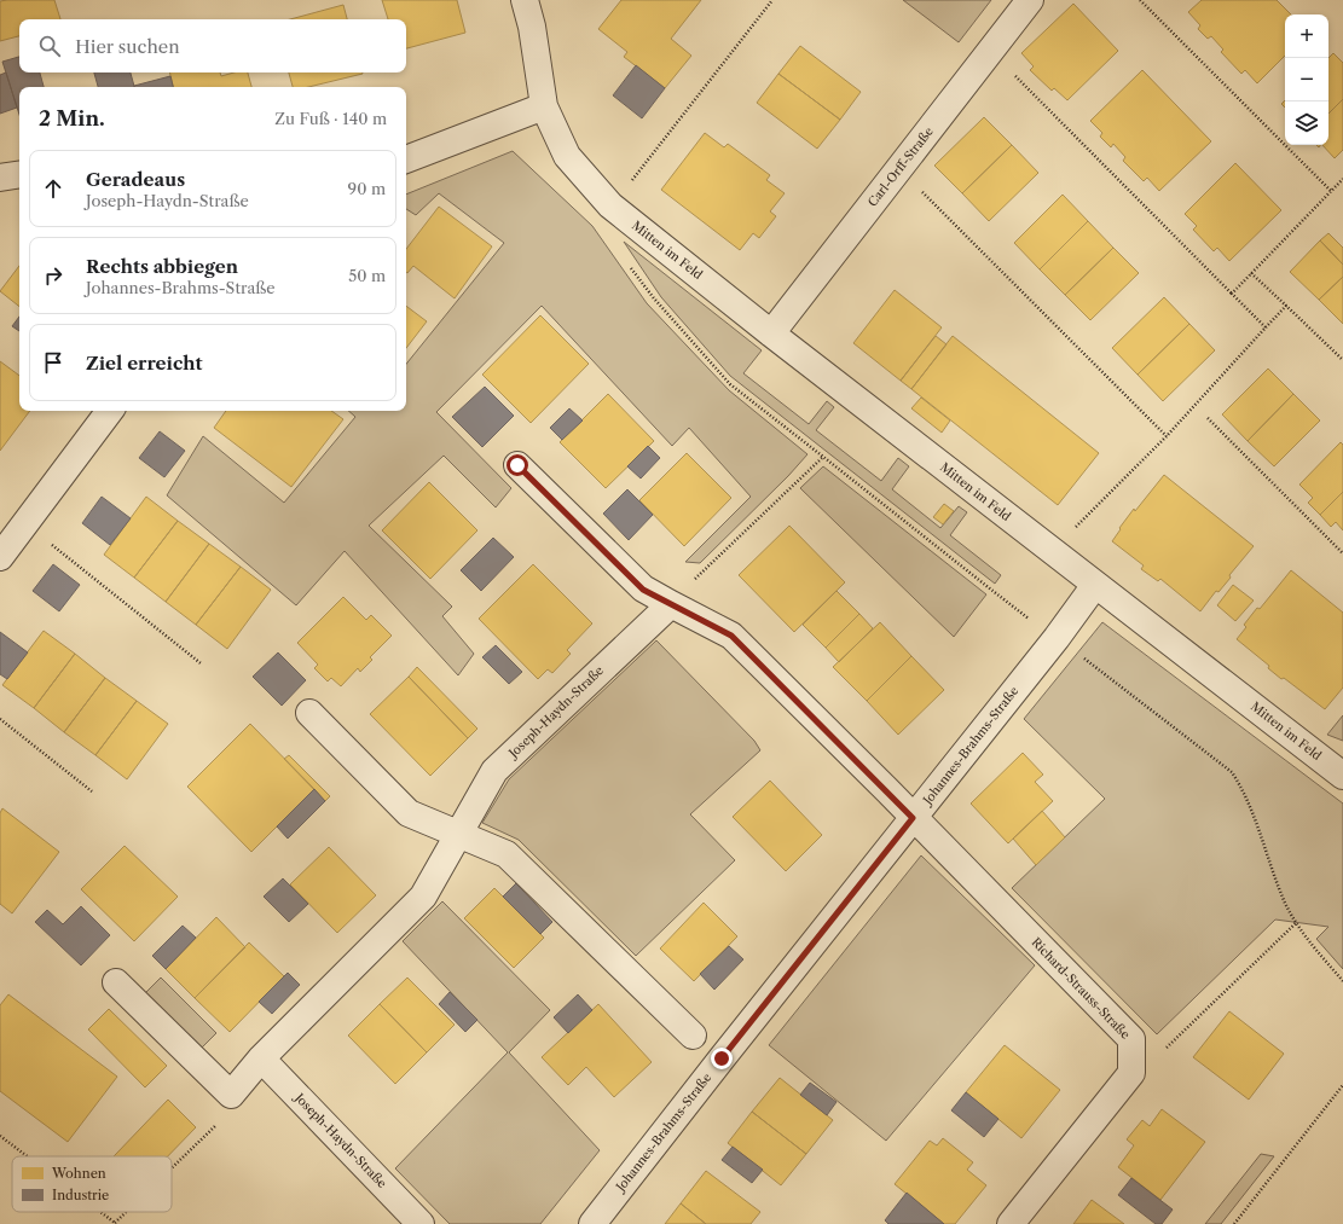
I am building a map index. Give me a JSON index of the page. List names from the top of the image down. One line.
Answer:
{"streets":{"street":["Carl-Orff-Straße","Mitten im Feld","Joseph-Haydn-Straße","Johannes-Brahms-Straße","Richard-Strauss-Straße"]},"crossings":[["Carl-Orff-Straße","Mitten im Feld"],["Mitten im Feld","Johannes-Brahms-Straße"],["Johannes-Brahms-Straße","Richard-Strauss-Straße"]],"legend":["Wohnen","Industrie"],"page":{"map_buttons":["+","−"],"search":"Hier suchen","heading":["2 Min.","Zu Fuß · 140 m"],"list":[["Geradeaus","Joseph-Haydn-Straße","90 m"],["Rechts abbiegen","Johannes-Brahms-Straße","50 m"],"Ziel erreicht"]}}
